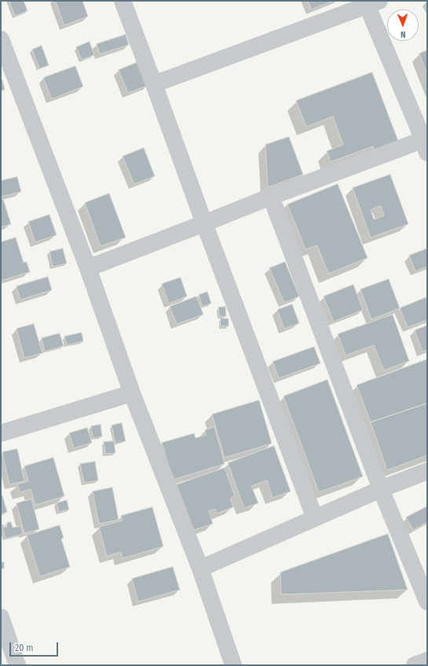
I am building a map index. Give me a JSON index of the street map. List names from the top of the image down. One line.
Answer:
{"scale_bar":"20 m","north":"bottom"}
